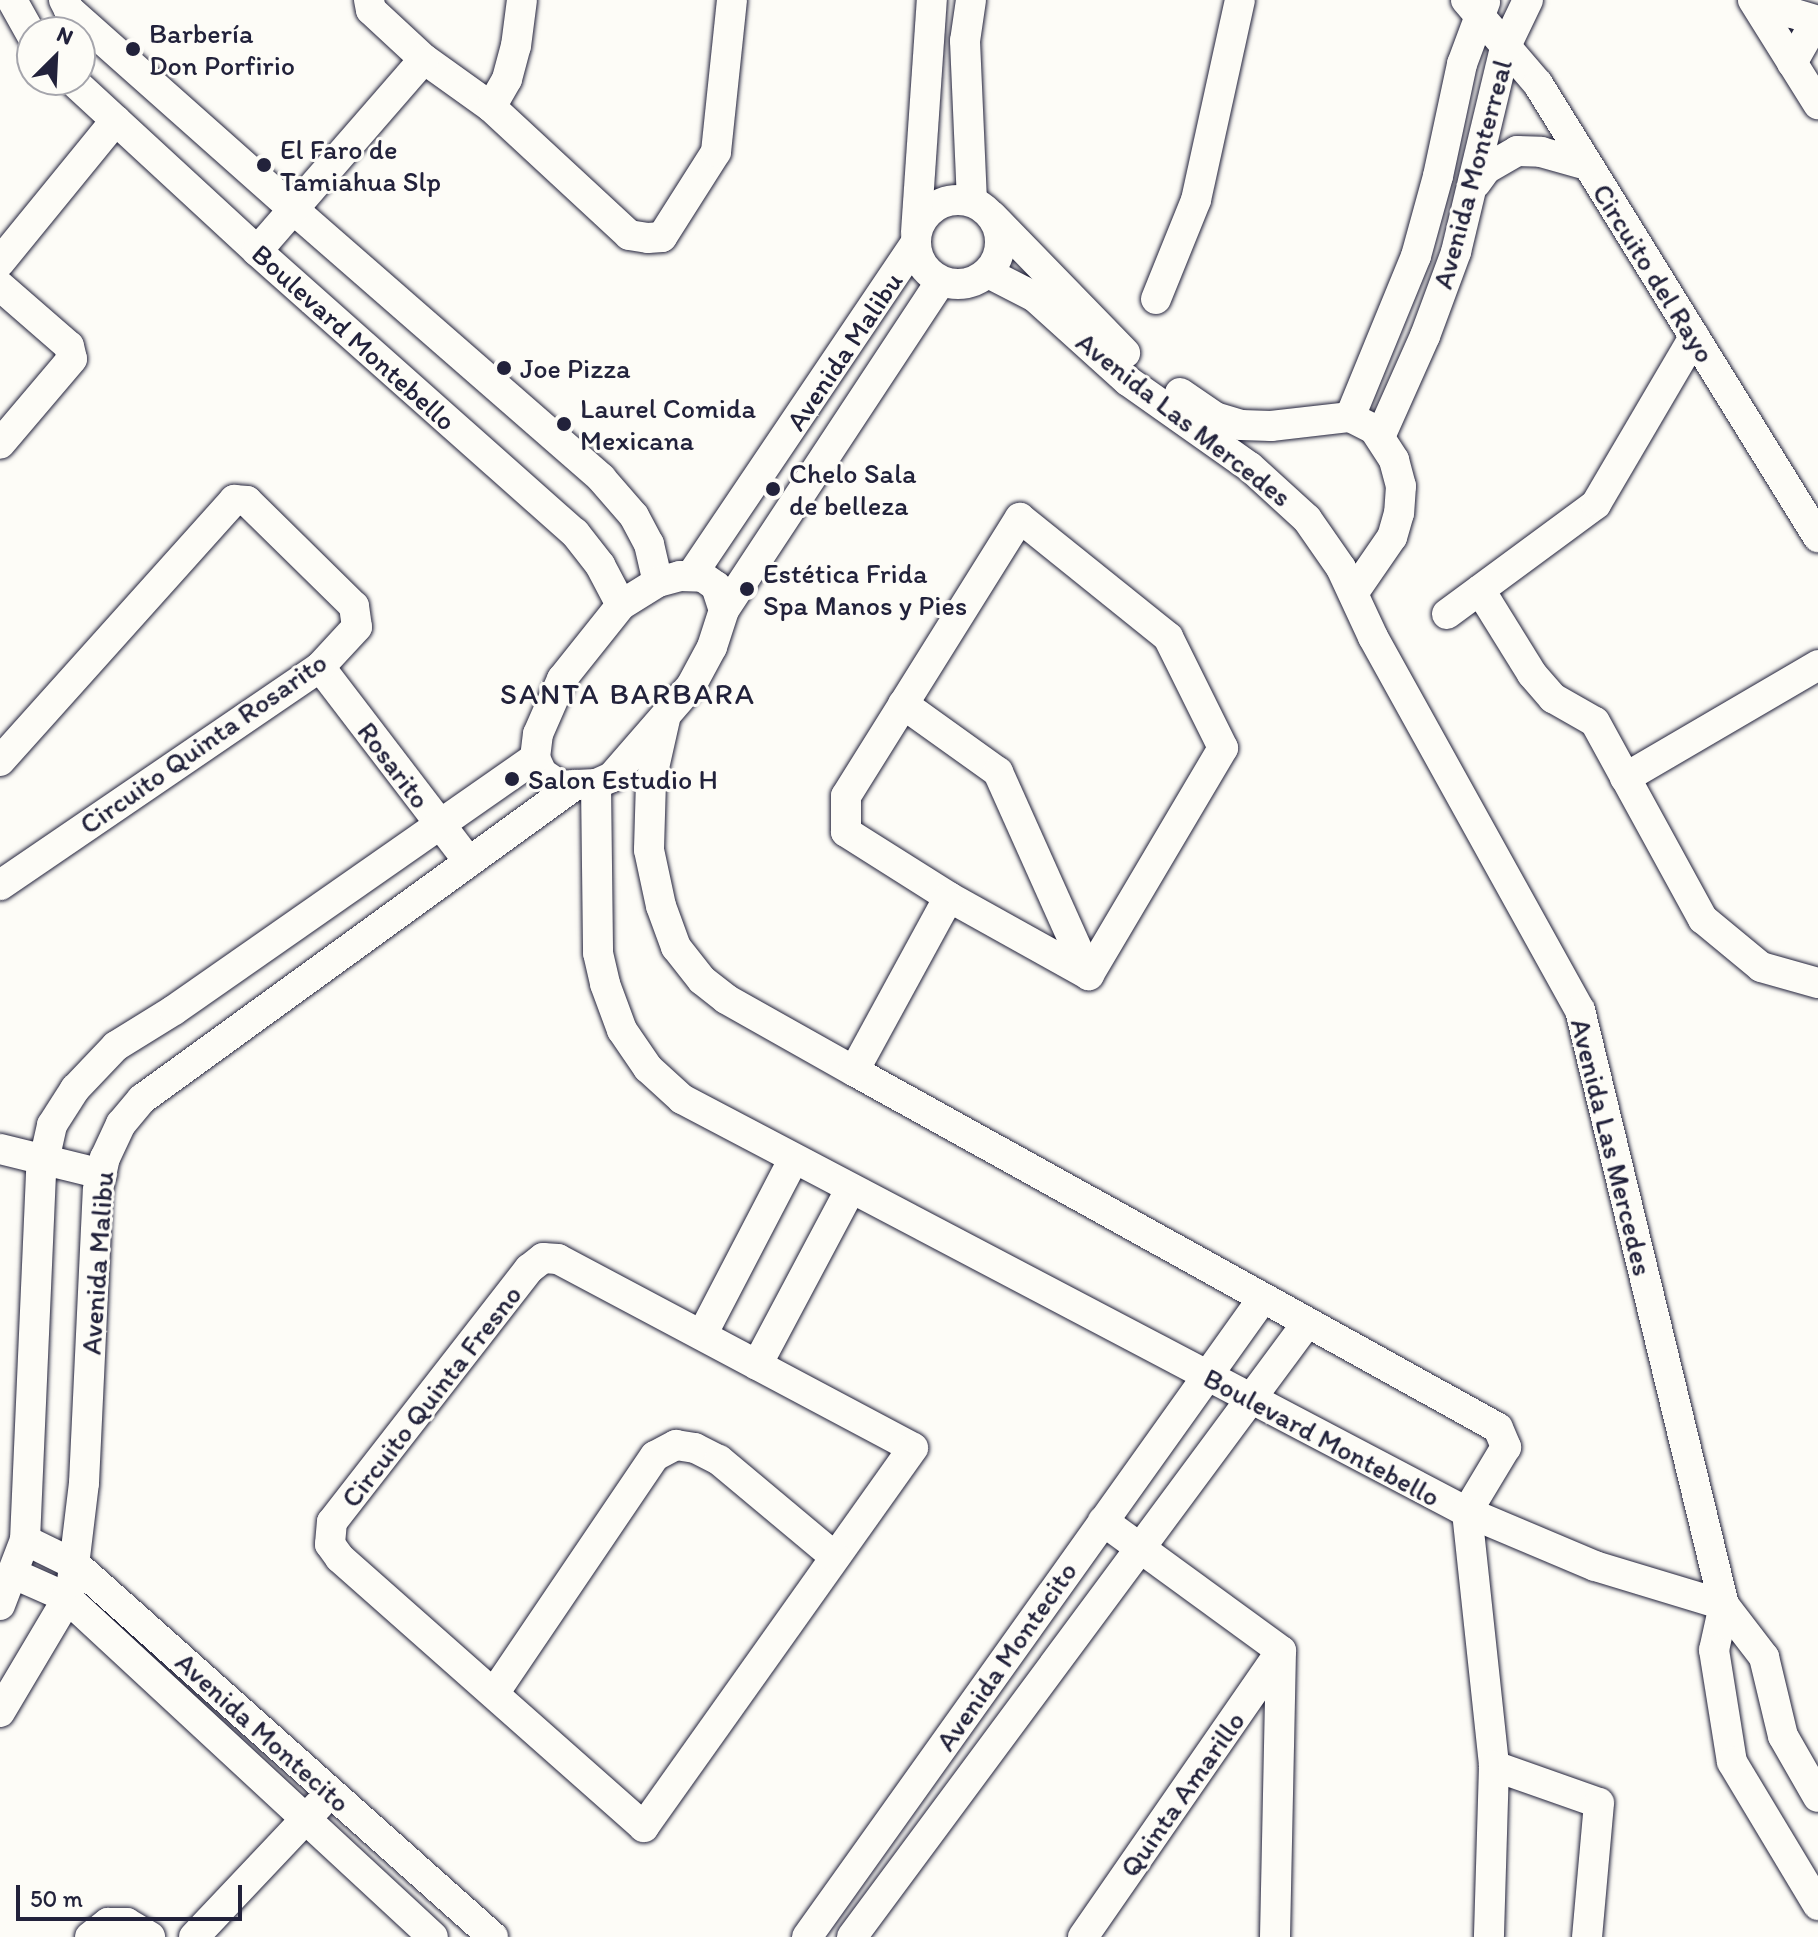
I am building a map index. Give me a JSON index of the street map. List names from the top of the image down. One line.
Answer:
{"streets":{"street":["Avenida Monterreal","Circuito del Rayo","Boulevard Montebello","Avenida Malibu","Avenida Las Mercedes","Circuito Quinta Rosarito","Rosarito","Circuito Quinta Fresno","Avenida Montecito","Quinta Amarillo"]},"crossings":[["Avenida Monterreal","Circuito del Rayo"],["Avenida Monterreal","Avenida Las Mercedes"],["Boulevard Montebello","Avenida Malibu"],["Boulevard Montebello","Avenida Montecito"],["Avenida Malibu","Avenida Las Mercedes"],["Avenida Malibu","Rosarito"],["Avenida Malibu","Avenida Montecito"],["Circuito Quinta Rosarito","Rosarito"]],"districts":["SANTA BARBARA"],"places":["Barbería Don Porfirio","El Faro de Tamiahua Slp","Joe Pizza","Laurel Comida Mexicana","Chelo Sala de belleza","Estética Frida Spa Manos y Pies","Salon Estudio H"],"scale_bar":"50 m","north":"top right"}
